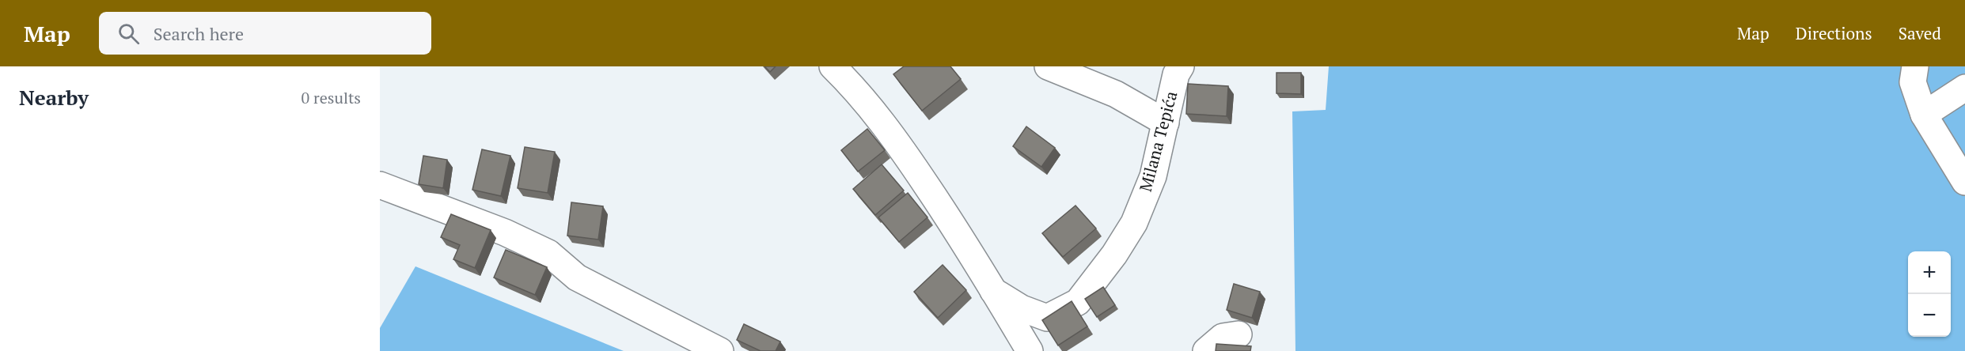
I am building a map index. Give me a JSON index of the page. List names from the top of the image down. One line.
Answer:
{"streets":{"street":["Milana Tepića"]},"page":{"header":"Map","search":"Search here","nav":["Map","Directions","Saved"],"heading":["Nearby","0 results"],"map_buttons":["+","−"]}}
